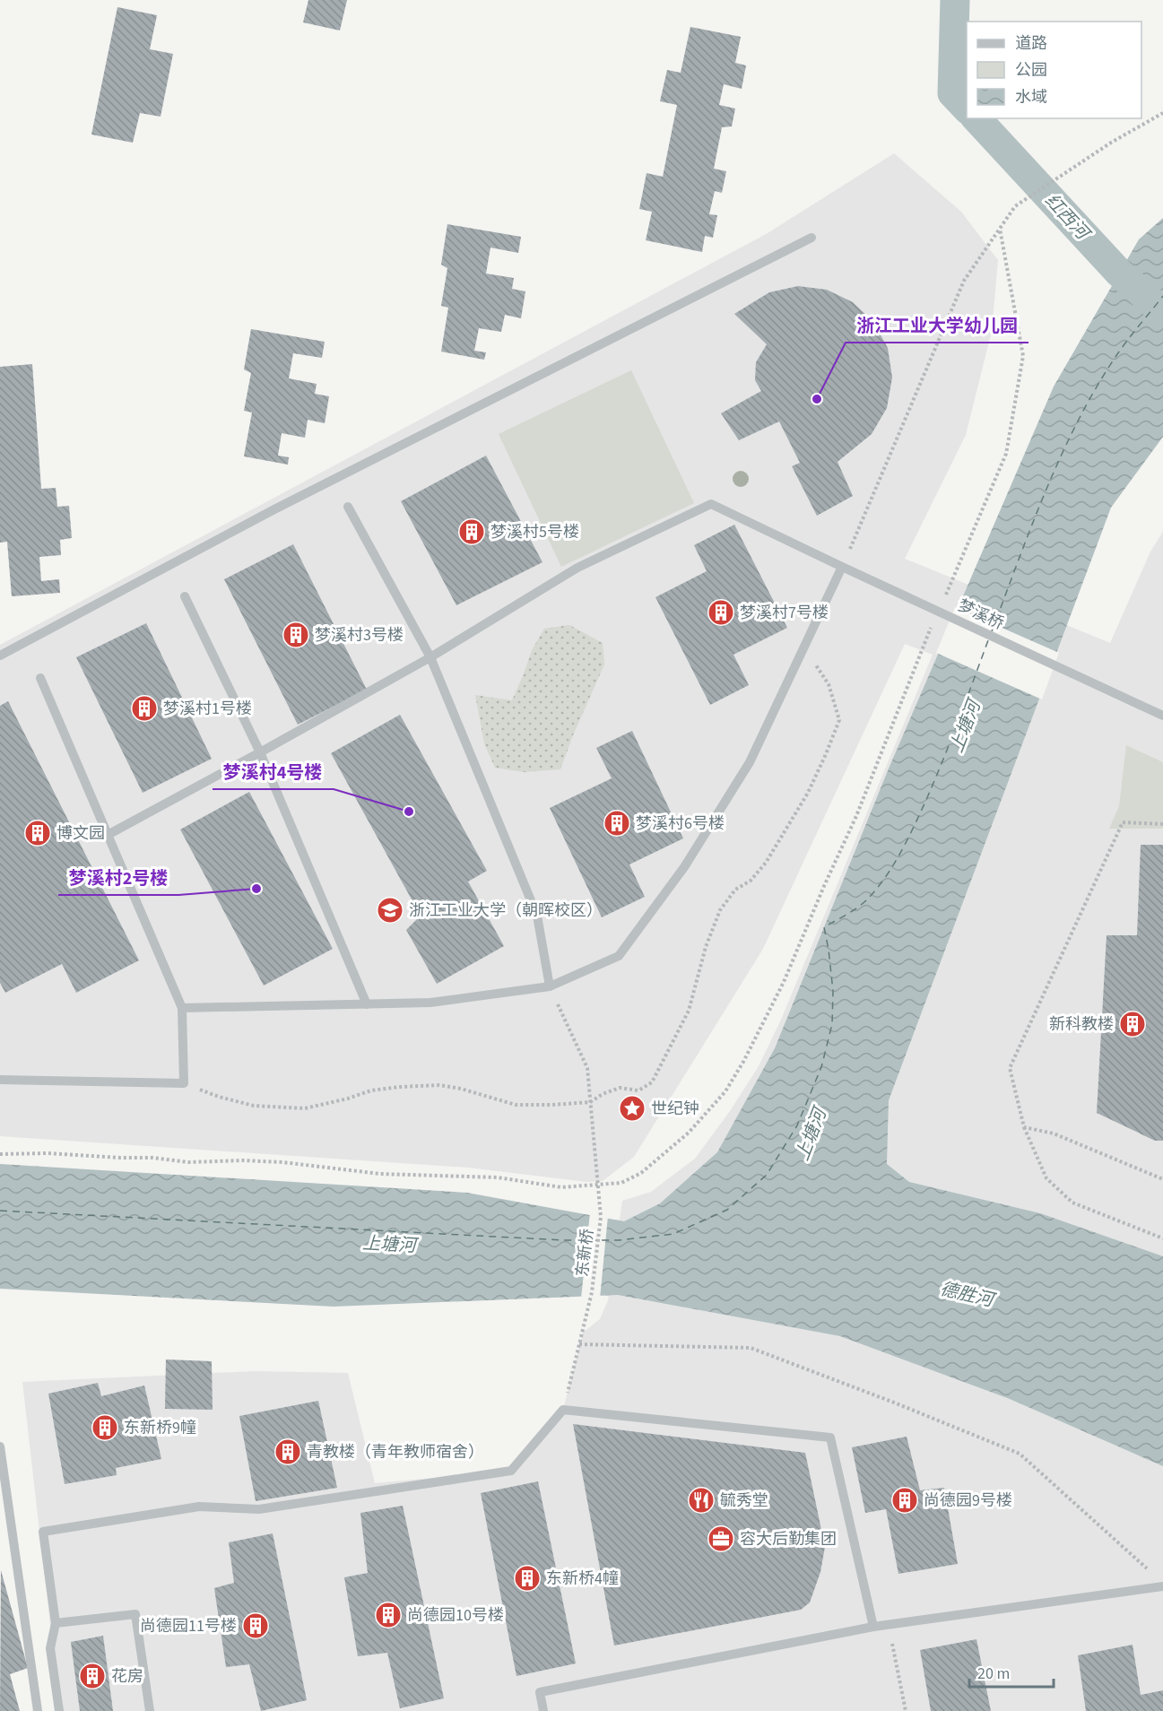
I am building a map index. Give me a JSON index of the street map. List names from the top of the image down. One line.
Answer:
{"streets":{"street":["梦溪桥"],"path":["东新桥"]},"water":["红西河","上塘河","德胜河"],"places":{"other":["浙江工业大学幼儿园","梦溪村4号楼","梦溪村2号楼"],"building":["梦溪村5号楼","梦溪村7号楼","梦溪村3号楼","梦溪村1号楼","梦溪村6号楼","博文园","新科教楼","东新桥9幢","青教楼（青年教师宿舍）","尚德园9号楼","东新桥4幢","尚德园10号楼","尚德园11号楼","花房"],"school or university":["浙江工业大学（朝晖校区）"],"place":["世纪钟"],"restaurant":["毓秀堂"],"office":["容大后勤集团"]},"legend":["道路","公园","水域"],"scale_bar":"20 m"}
